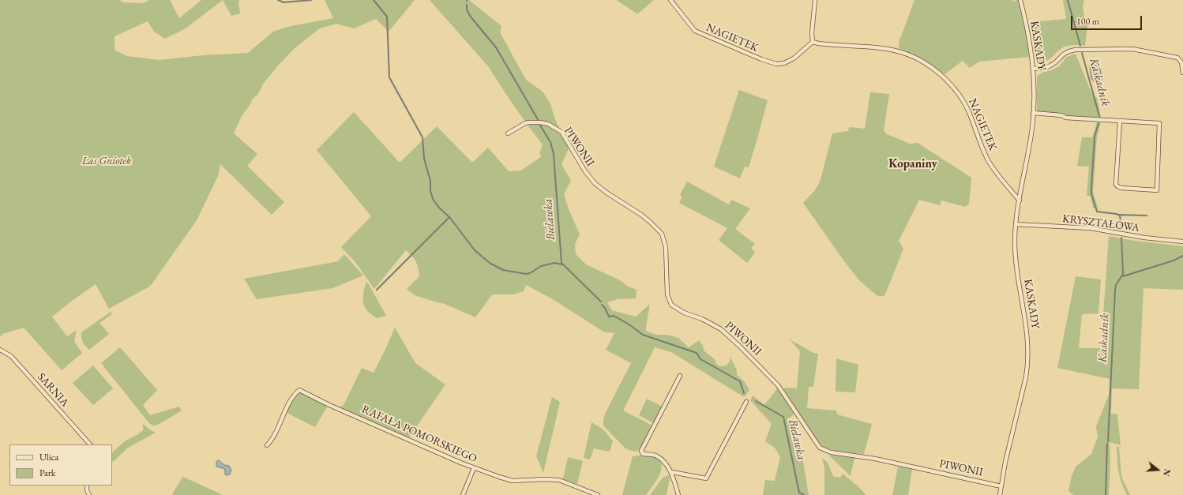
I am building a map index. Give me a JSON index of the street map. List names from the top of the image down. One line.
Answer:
{"streets":{"street":["NAGIETEK","KASKADY","PIWONII","KRYSZTAŁOWA","SARNIA","RAFAŁA POMORSKIEGO"]},"crossings":[["NAGIETEK","KASKADY"],["KASKADY","PIWONII"],["KASKADY","KRYSZTAŁOWA"]],"districts":["Kopaniny"],"water":["Kaskadnik","Bielawka"],"parks":["Las Gniotek"],"legend":["Ulica","Park"],"scale_bar":"100 m","north":"right"}
